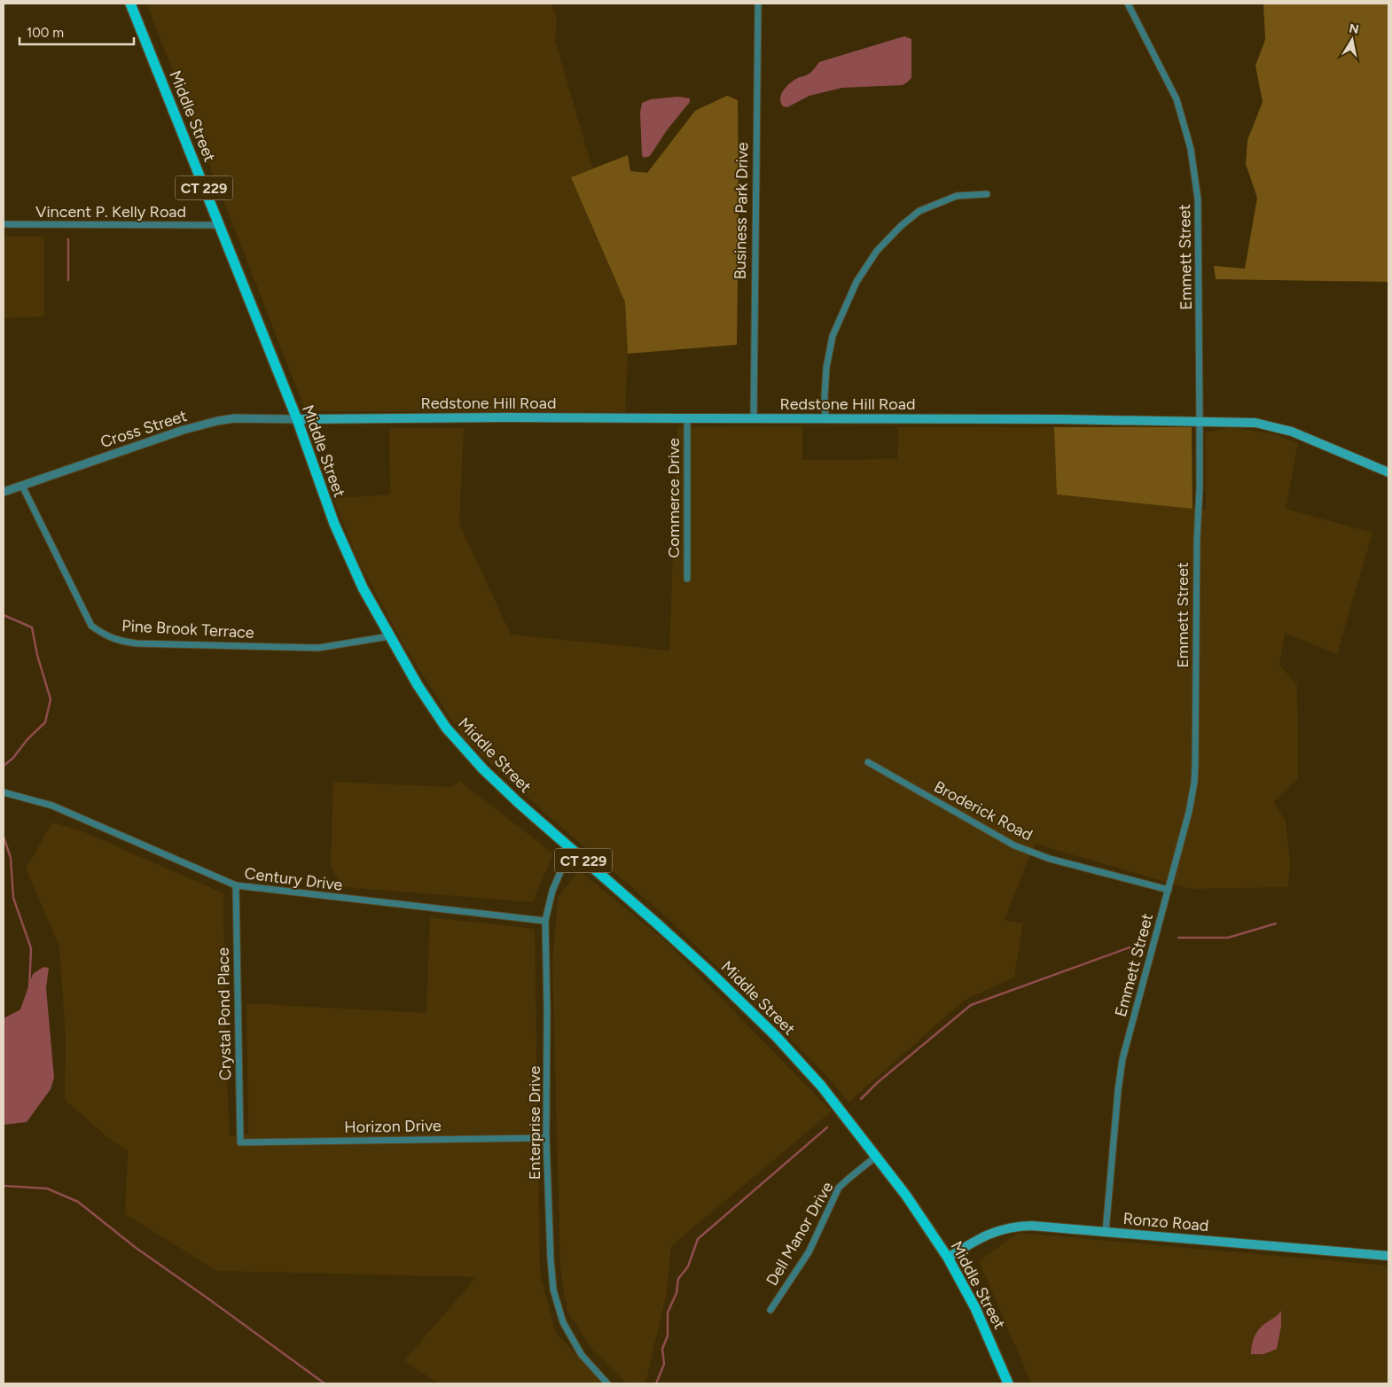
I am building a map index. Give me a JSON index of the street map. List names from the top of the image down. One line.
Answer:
{"streets":{"main road":["Middle Street","CT 229","Redstone Hill Road","Ronzo Road"],"street":["Business Park Drive","Vincent P. Kelly Road","Emmett Street","Cross Street","Commerce Drive","Pine Brook Terrace","Broderick Road","Century Drive","Crystal Pond Place","Enterprise Drive","Horizon Drive","Dell Manor Drive"]},"crossings":[["Middle Street","Vincent P. Kelly Road"],["Middle Street","Redstone Hill Road"],["Middle Street","Cross Street"],["Middle Street","Pine Brook Terrace"],["Middle Street","Enterprise Drive"],["Middle Street","Ronzo Road"],["Middle Street","Dell Manor Drive"],["Business Park Drive","Redstone Hill Road"],["Emmett Street","Redstone Hill Road"],["Emmett Street","Broderick Road"],["Emmett Street","Ronzo Road"],["Redstone Hill Road","Cross Street"],["Redstone Hill Road","Commerce Drive"],["Cross Street","Pine Brook Terrace"],["Century Drive","Crystal Pond Place"],["Century Drive","Enterprise Drive"],["Crystal Pond Place","Horizon Drive"],["Enterprise Drive","Horizon Drive"]],"scale_bar":"100 m","north":"top"}
